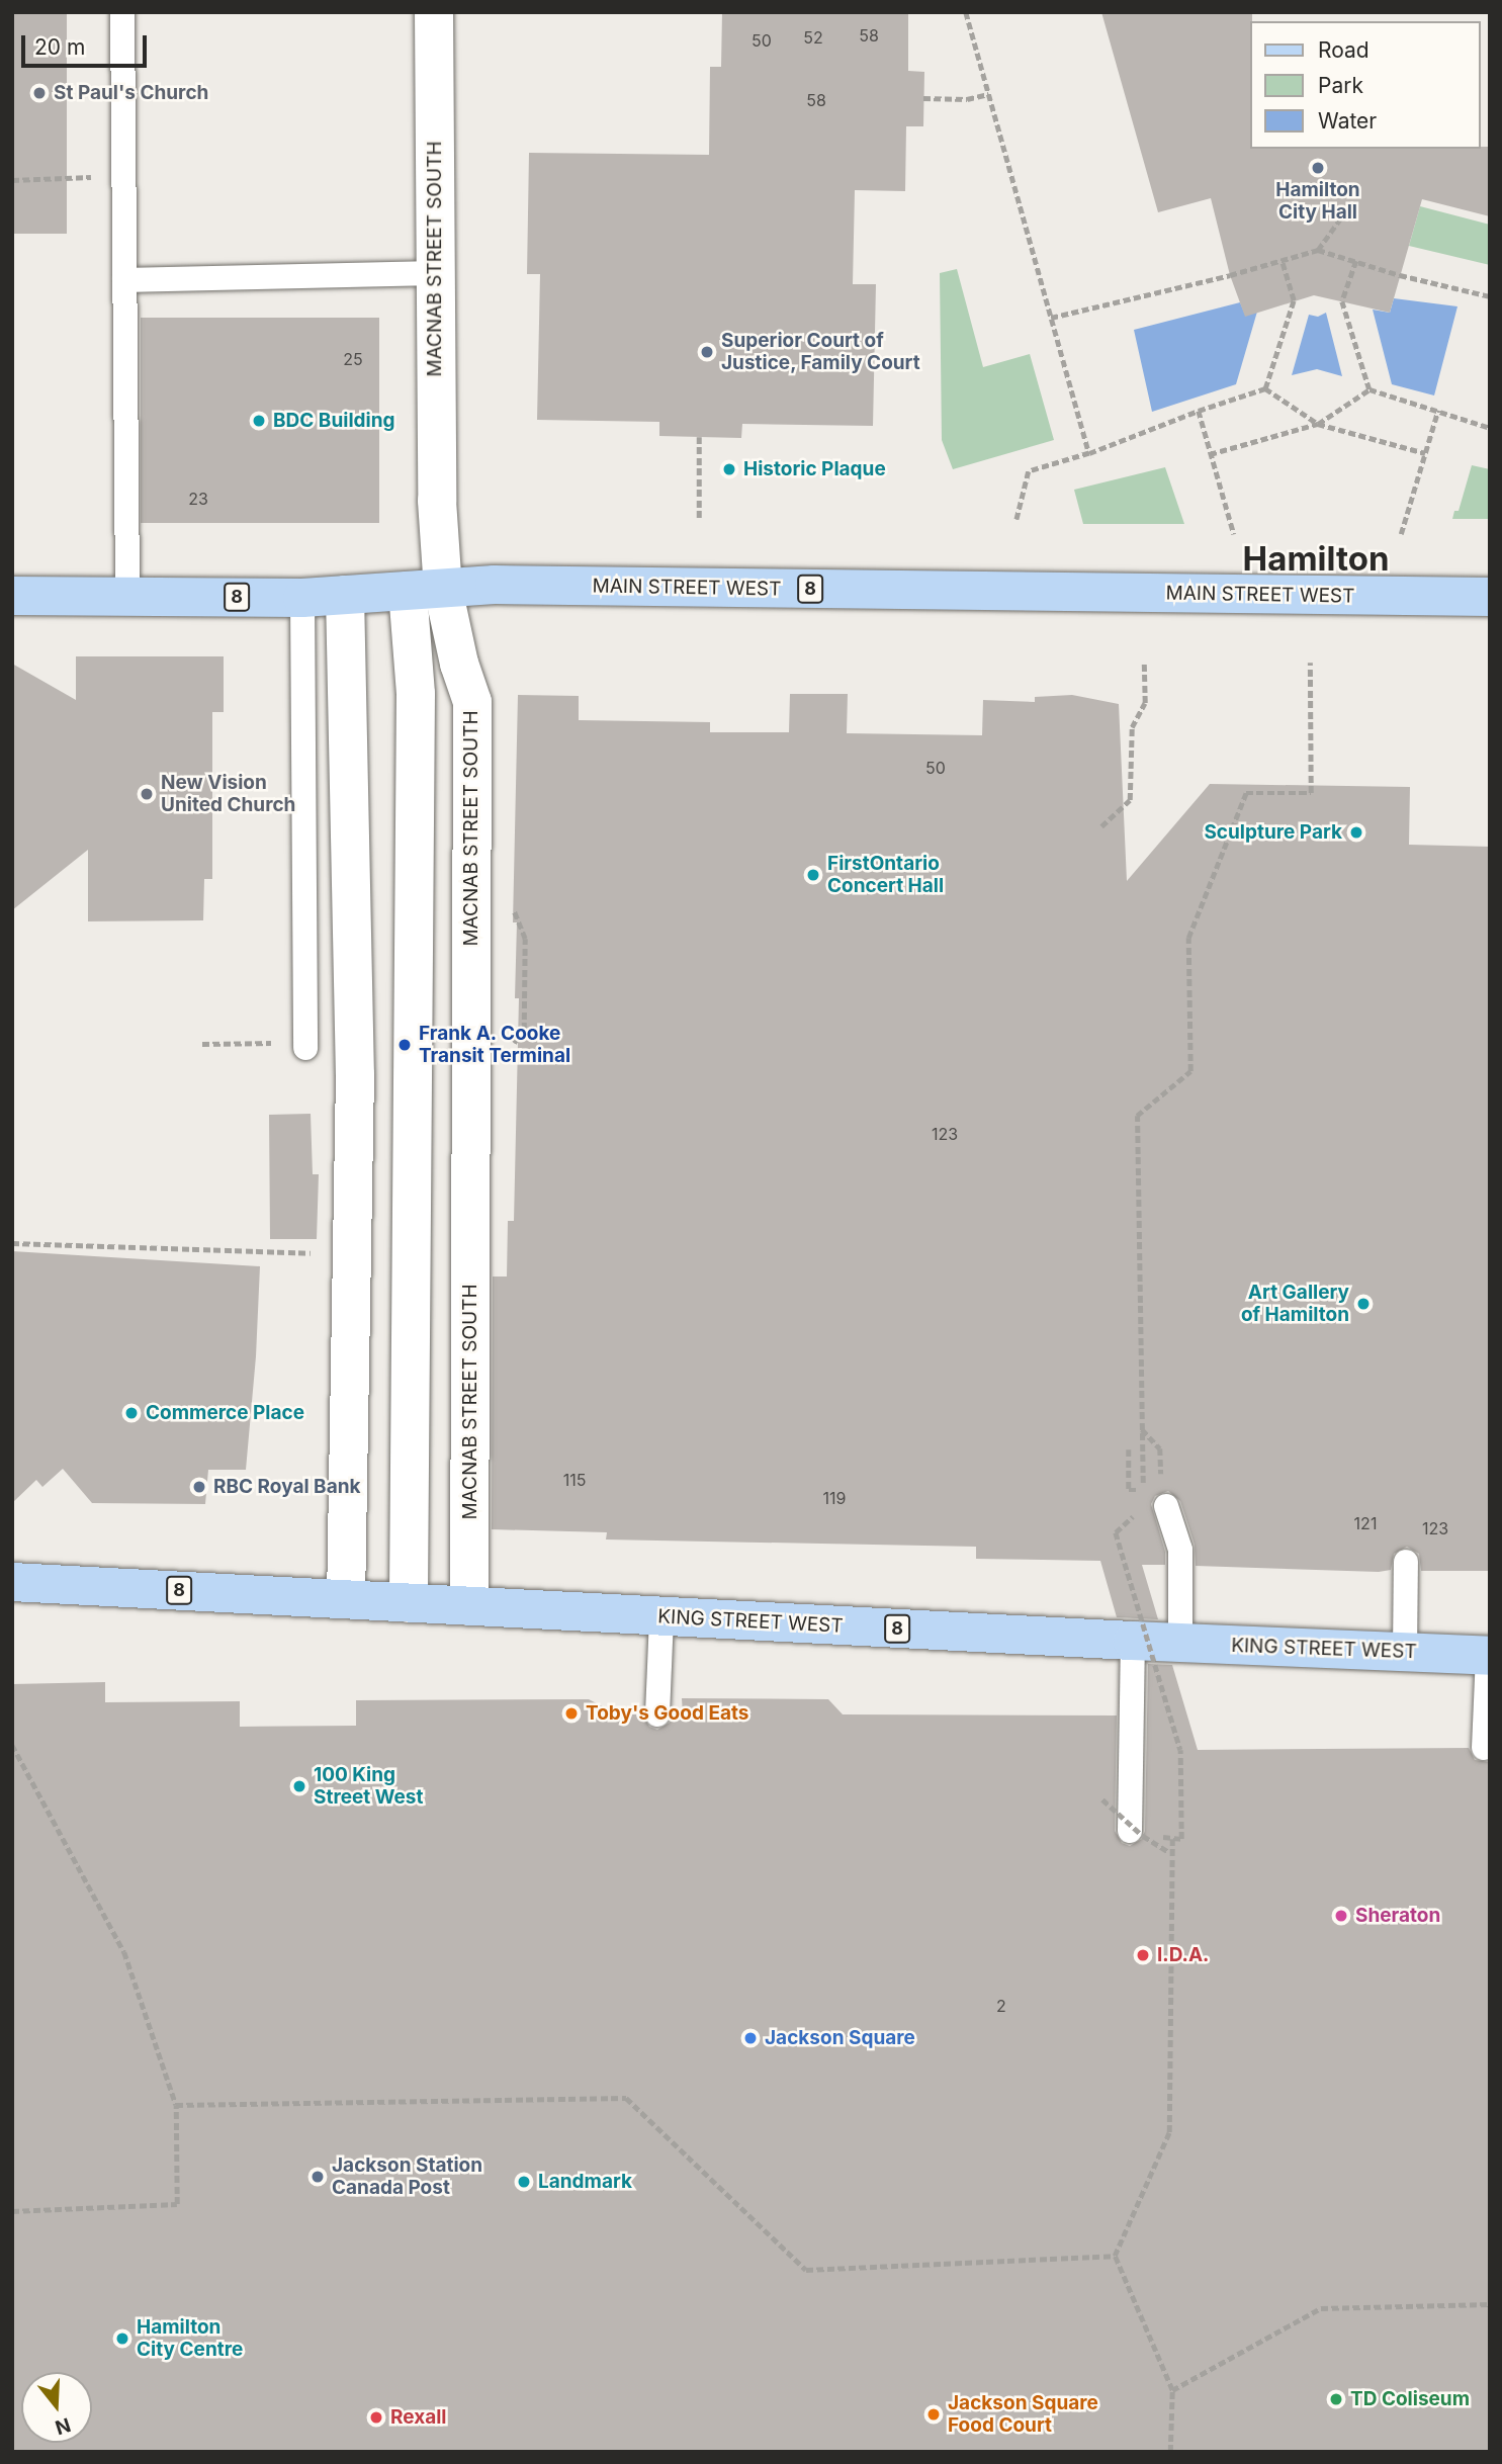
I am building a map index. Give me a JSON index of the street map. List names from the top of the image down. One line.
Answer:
{"streets":{"main road":["MAIN STREET WEST","8","KING STREET WEST"],"street":["MACNAB STREET SOUTH"]},"crossings":[["MACNAB STREET SOUTH","MAIN STREET WEST"],["MACNAB STREET SOUTH","KING STREET WEST"]],"districts":["Hamilton"],"places":["St Paul's Church","Hamilton City Hall","Superior Court of Justice, Family Court","BDC Building","Historic Plaque","New Vision United Church","Sculpture Park","FirstOntario Concert Hall","Frank A. Cooke Transit Terminal","Art Gallery of Hamilton","Commerce Place","RBC Royal Bank","Toby's Good Eats","100 King Street West","Sheraton","I.D.A.","Jackson Square","Jackson Station Canada Post","Landmark","Hamilton City Centre","TD Coliseum","Jackson Square Food Court","Rexall"],"house_numbers":["58","52","50","58","25","23","50","123","115","119","121","123","2"],"legend":["Road","Park","Water"],"scale_bar":"20 m","north":"bottom"}
